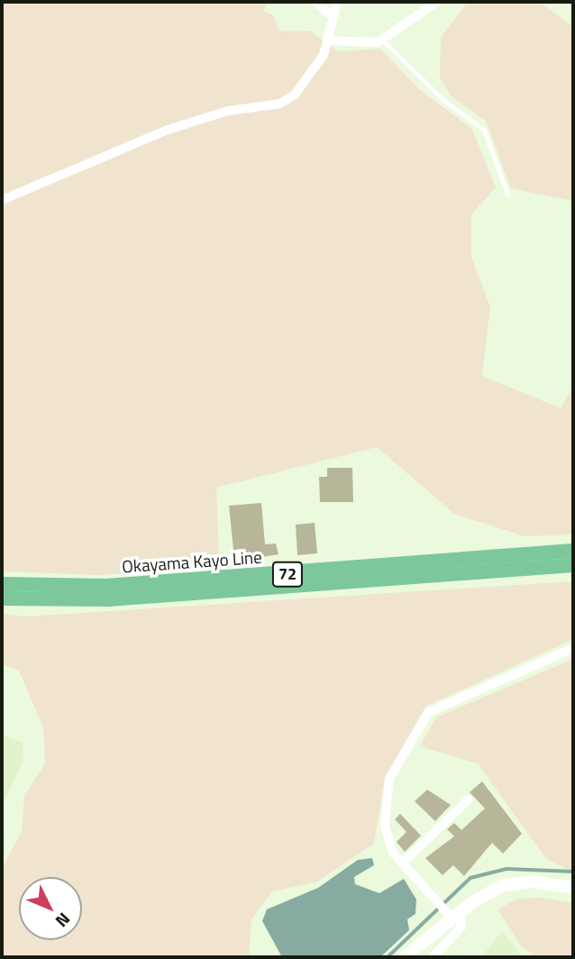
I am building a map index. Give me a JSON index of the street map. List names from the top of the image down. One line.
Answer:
{"streets":{"main road":["Okayama Kayo Line","72"]},"north":"bottom right"}
